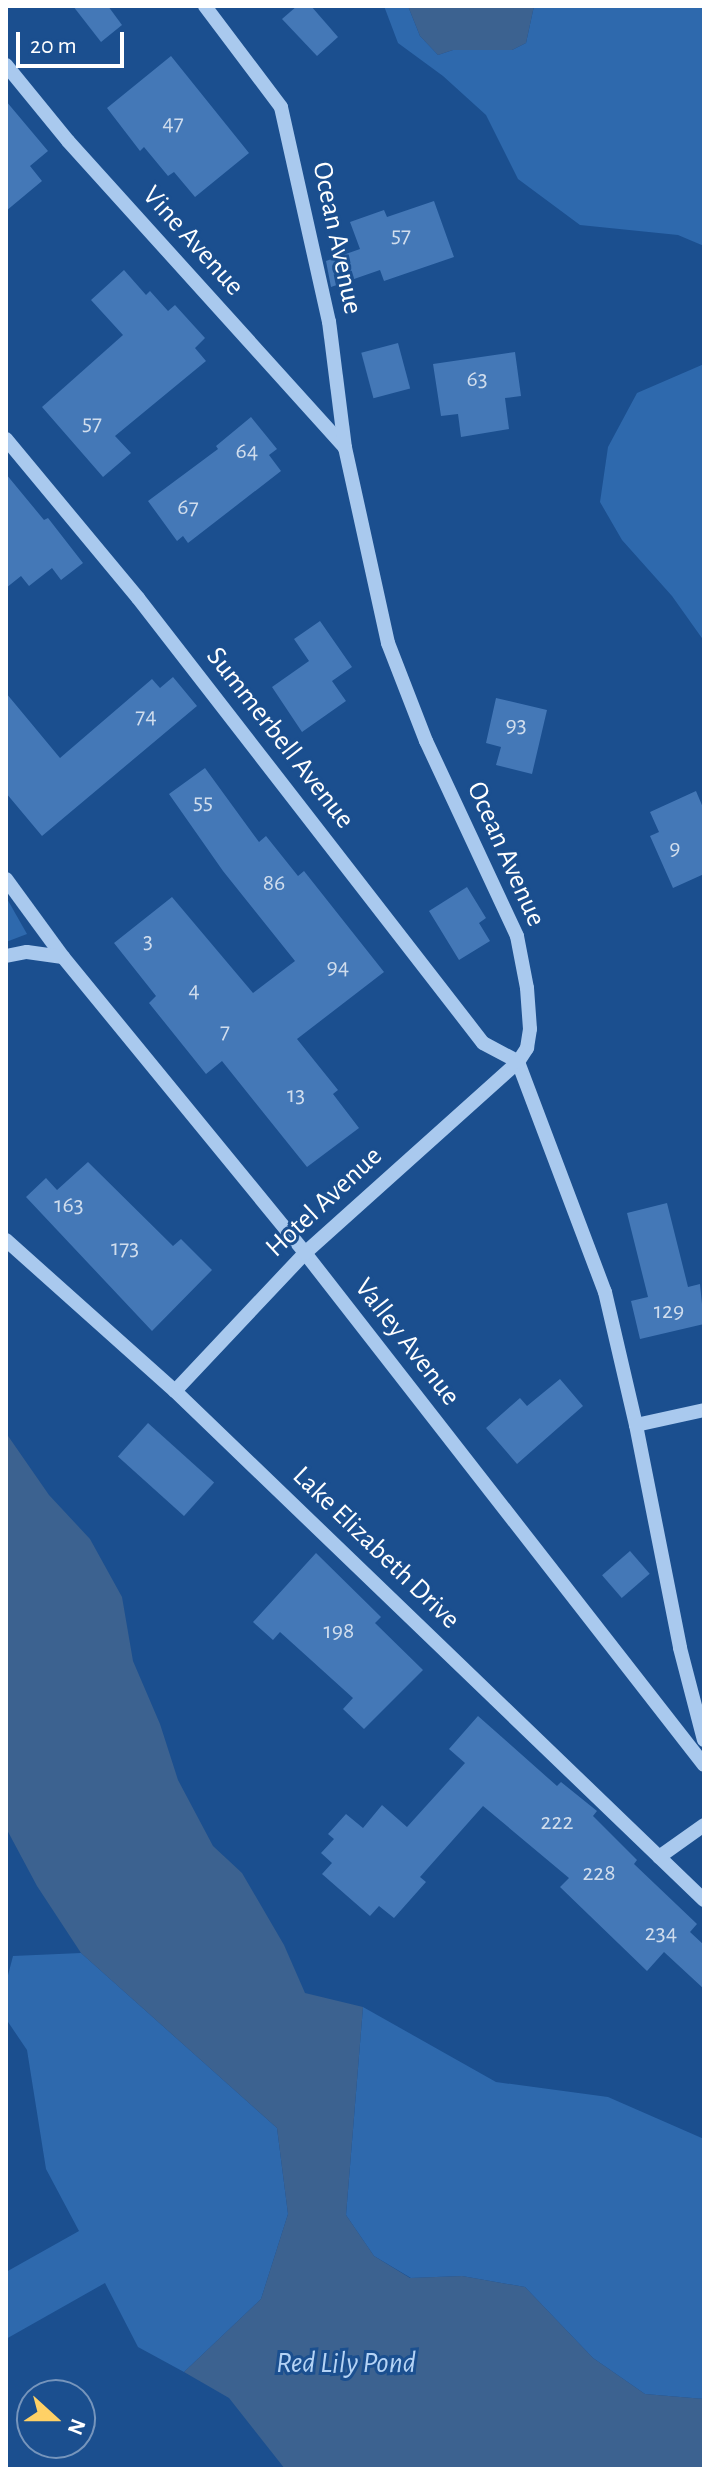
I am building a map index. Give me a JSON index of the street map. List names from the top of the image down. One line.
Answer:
{"streets":{"street":["Ocean Avenue","Vine Avenue","Summerbell Avenue","Hotel Avenue","Valley Avenue","Lake Elizabeth Drive"]},"crossings":[["Ocean Avenue","Vine Avenue"],["Ocean Avenue","Summerbell Avenue"],["Ocean Avenue","Hotel Avenue"],["Summerbell Avenue","Hotel Avenue"],["Hotel Avenue","Valley Avenue"],["Hotel Avenue","Lake Elizabeth Drive"]],"water":["Red Lily Pond"],"house_numbers":["47","57","63","57","64","67","74","93","55","9","86","3","94","4","7","13","163","173","129","198","222","228","234"],"scale_bar":"20 m","north":"right"}
